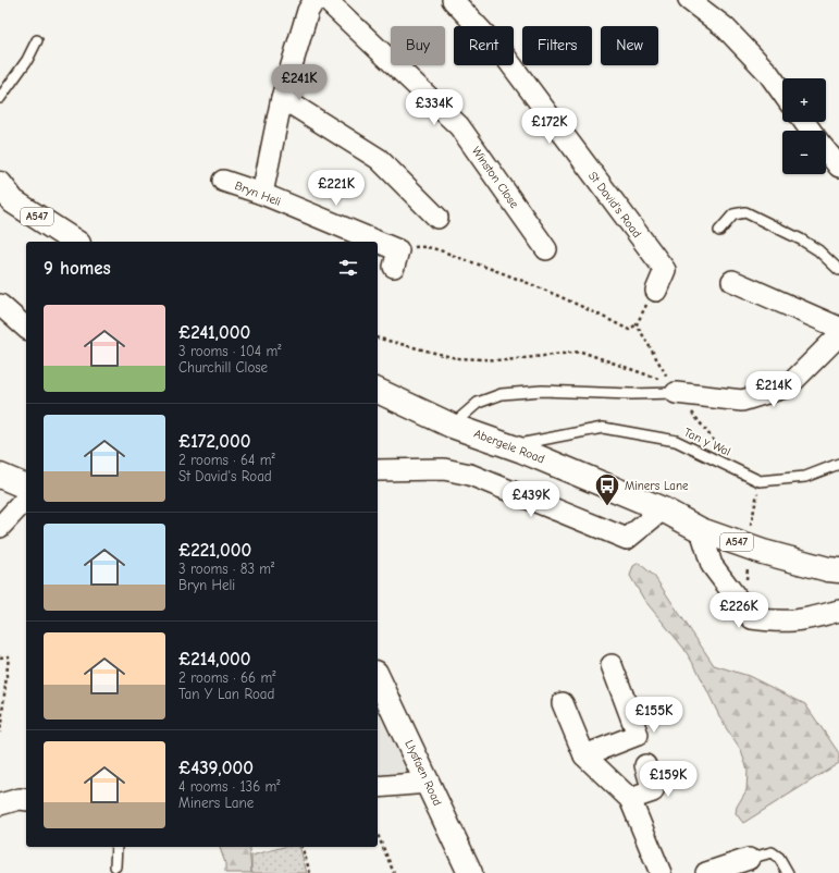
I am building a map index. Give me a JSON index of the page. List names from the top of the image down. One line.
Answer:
{"streets":{"main road":["A547","Abergele Road","Llysfaen Road"],"street":["Winston Close","Bryn Heli","St David's Road"],"lane":["Tan y Wal"]},"crossings":[["Tan y Wal","Abergele Road"]],"places":{"bus stop":["Miners Lane"]},"page":{"chip":["Buy","Rent","Filters","New"],"price":["£241K","£334K","£172K","£221K","£214K","£439K","£226K","£155K","£159K"],"map_buttons":["+","−"],"heading":"9 homes","list":[{"name":"£241,000","note":"3 rooms · 104 m² · Churchill Close"},{"name":"£172,000","note":"2 rooms · 64 m² · St David's Road"},{"name":"£221,000","note":"3 rooms · 83 m² · Bryn Heli"},{"name":"£214,000","note":"2 rooms · 66 m² · Tan Y Lan Road"},{"name":"£439,000","note":"4 rooms · 136 m² · Miners Lane"}]}}
